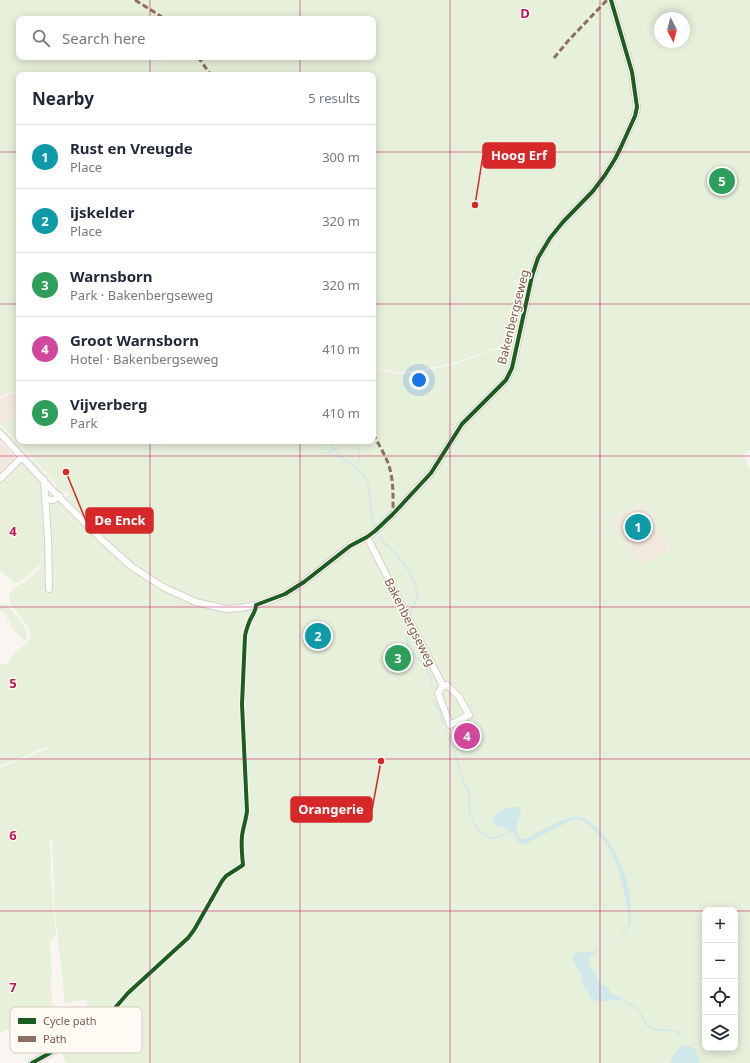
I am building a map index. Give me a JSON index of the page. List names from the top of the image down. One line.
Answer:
{"streets":{"street":["Bakenbergseweg"]},"places":["Hoog Erf","De Enck","Orangerie"],"legend":["Cycle path","Path"],"north":"bottom","page":{"search":"Search here","heading":["Nearby","5 results"],"list":[{"mark":"1","name":"Rust en Vreugde","note":"Place","value":"300 m"},{"mark":"2","name":"ijskelder","note":"Place","value":"320 m"},{"mark":"3","name":"Warnsborn","note":"Park · Bakenbergseweg","value":"320 m"},{"mark":"4","name":"Groot Warnsborn","note":"Hotel · Bakenbergseweg","value":"410 m"},{"mark":"5","name":"Vijverberg","note":"Park","value":"410 m"}],"pins":["5","1","2","3","4"],"map_buttons":["+","−"]},"grid":{"columns":["D"],"rows":["4","5","6","7"]}}
